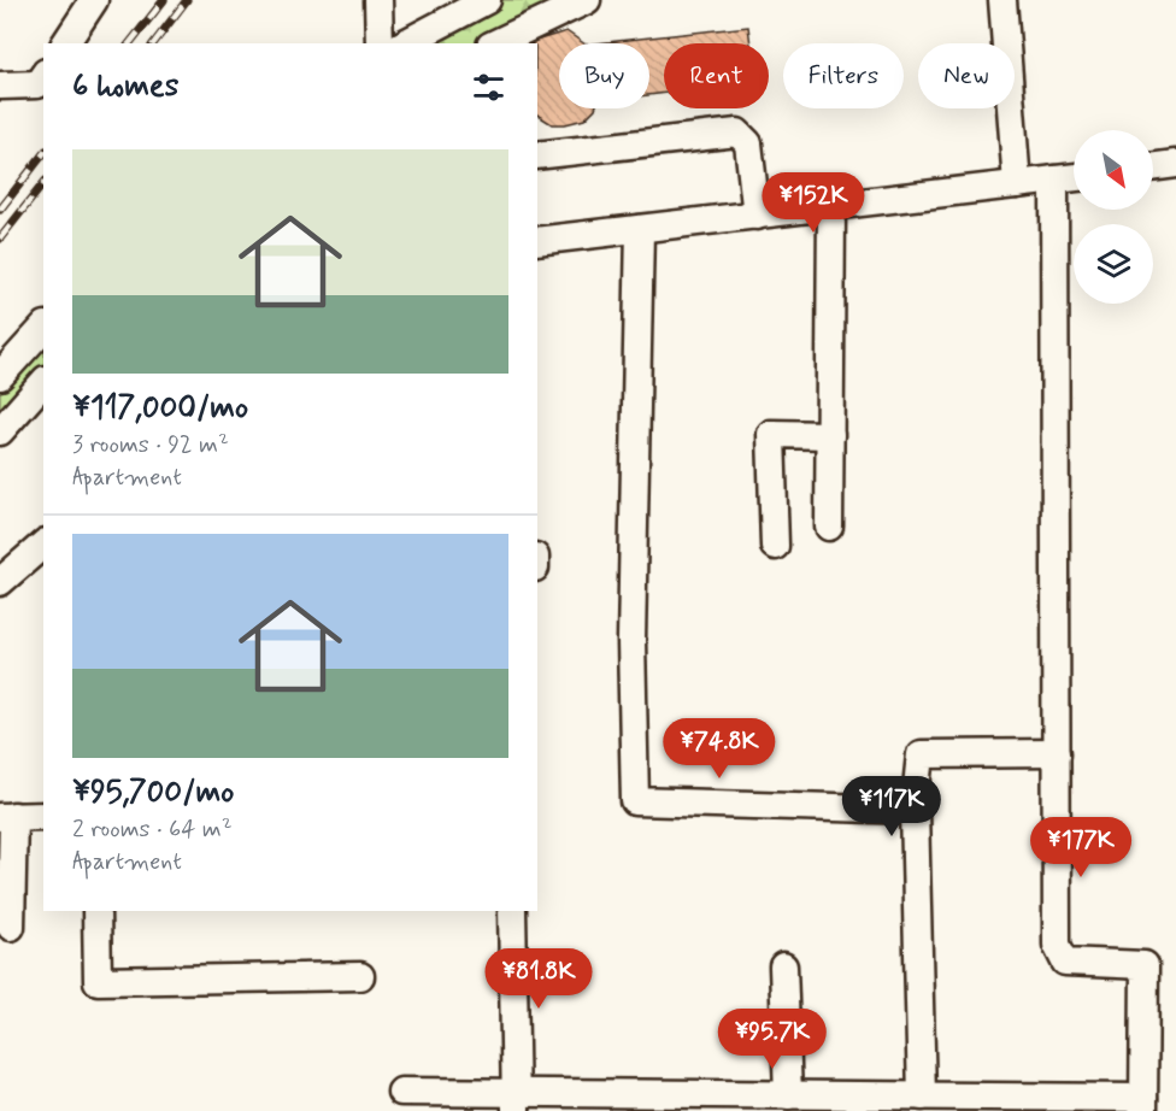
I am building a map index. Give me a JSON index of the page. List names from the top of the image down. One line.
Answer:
{"north":"bottom right","page":{"chip":["Buy","Rent","Filters","New"],"heading":"6 homes","list":[{"name":"¥117,000/mo","note":"3 rooms · 92 m² · Apartment"},{"name":"¥95,700/mo","note":"2 rooms · 64 m² · Apartment"}],"price":["¥152K","¥74.8K","¥117K","¥177K","¥81.8K","¥95.7K"]}}
